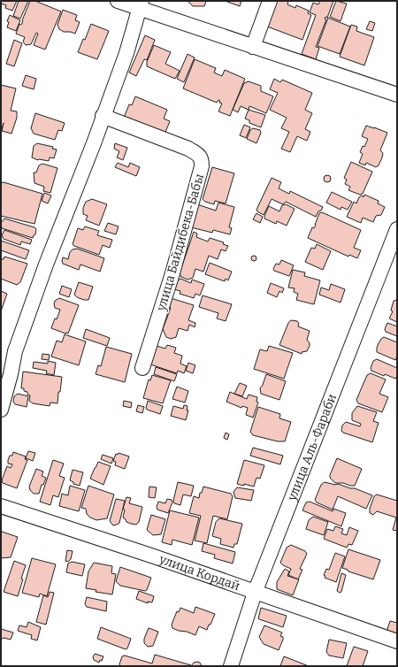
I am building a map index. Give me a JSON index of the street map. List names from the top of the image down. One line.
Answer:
{"streets":{"street":["улица Байдибека-Бабы","улица Аль-Фараби","улица Кордай"]},"crossings":[["улица Аль-Фараби","улица Кордай"]]}
